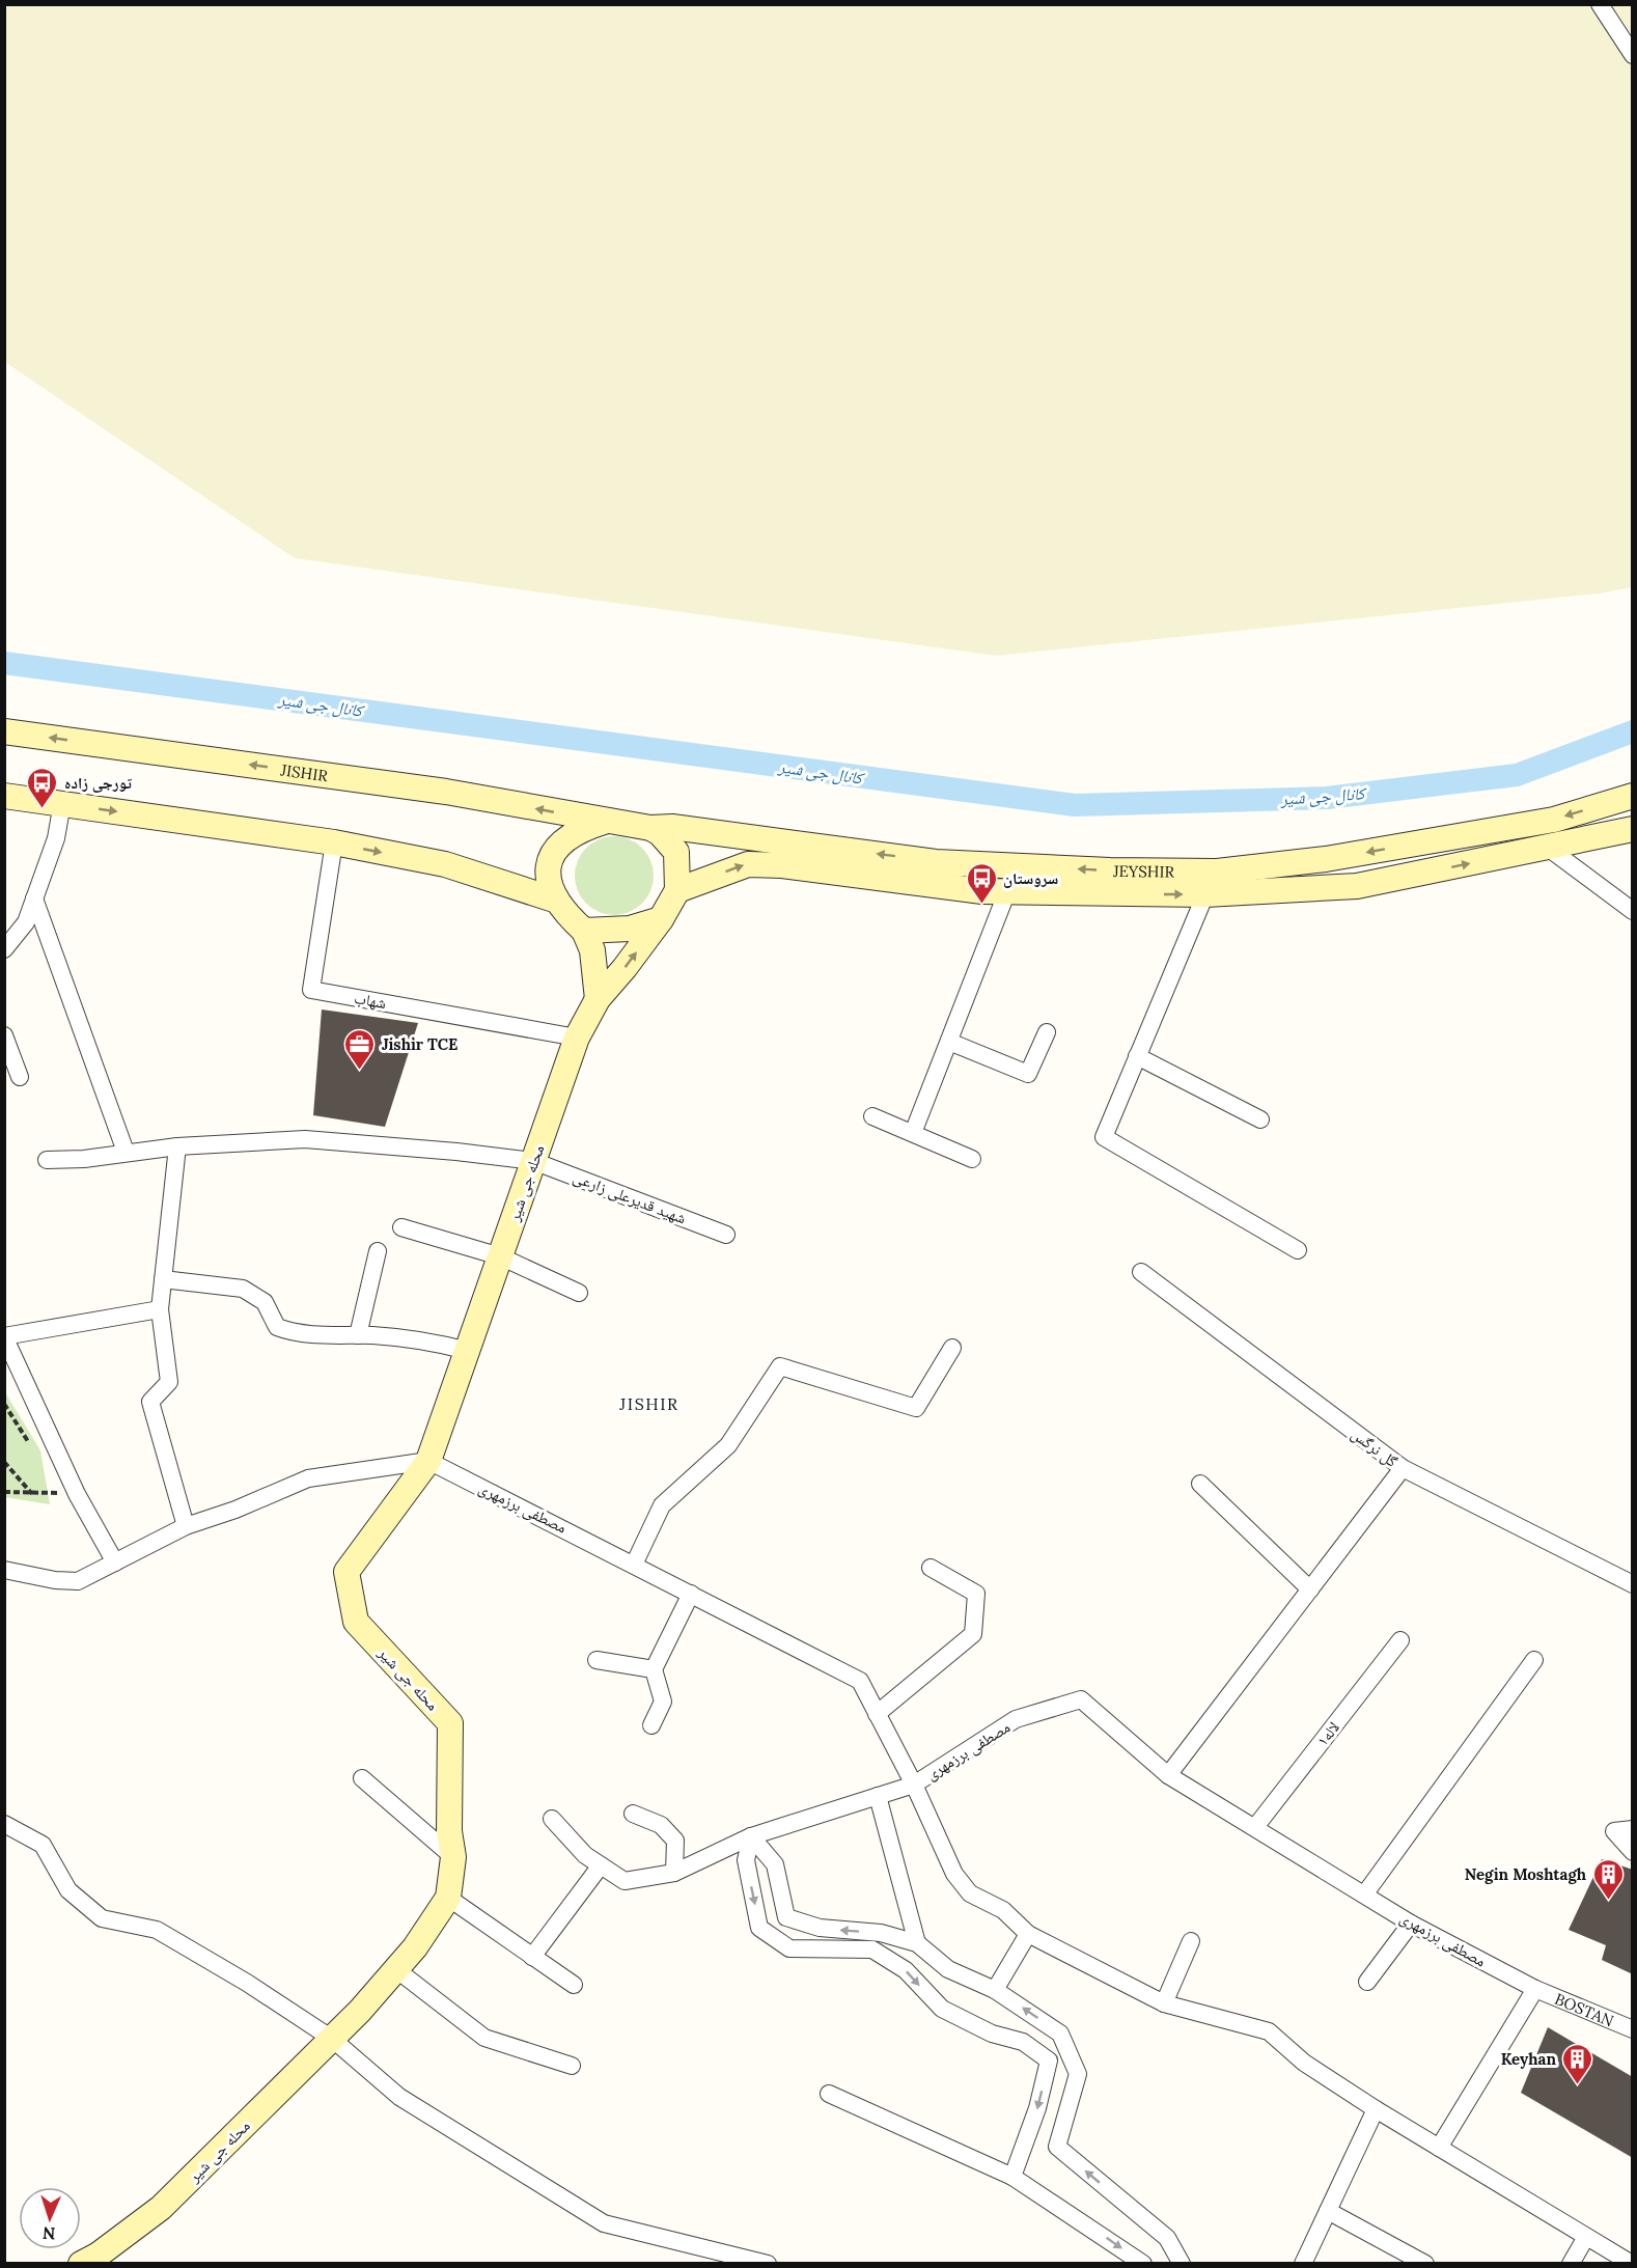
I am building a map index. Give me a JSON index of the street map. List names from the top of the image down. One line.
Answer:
{"streets":{"main road":["JISHIR","JEYSHIR","محله جی شیر"],"street":["شهاب","شهید قدیرعلی زارعی","گل نرگس","مصطفی برزمهری","لاله۱","BOSTAN"]},"crossings":[["JISHIR","JEYSHIR"],["JISHIR","محله جی شیر"],["JEYSHIR","محله جی شیر"],["شهاب","محله جی شیر"],["محله جی شیر","شهید قدیرعلی زارعی"],["محله جی شیر","مصطفی برزمهری"],["مصطفی برزمهری","لاله۱"],["مصطفی برزمهری","BOSTAN"]],"districts":["JISHIR"],"water":["کانال جی شیر"],"places":{"bus stop":["تورجی زاده","سروستان"],"office":["Jishir TCE"],"building":["Negin Moshtagh","Keyhan"]},"north":"bottom"}
